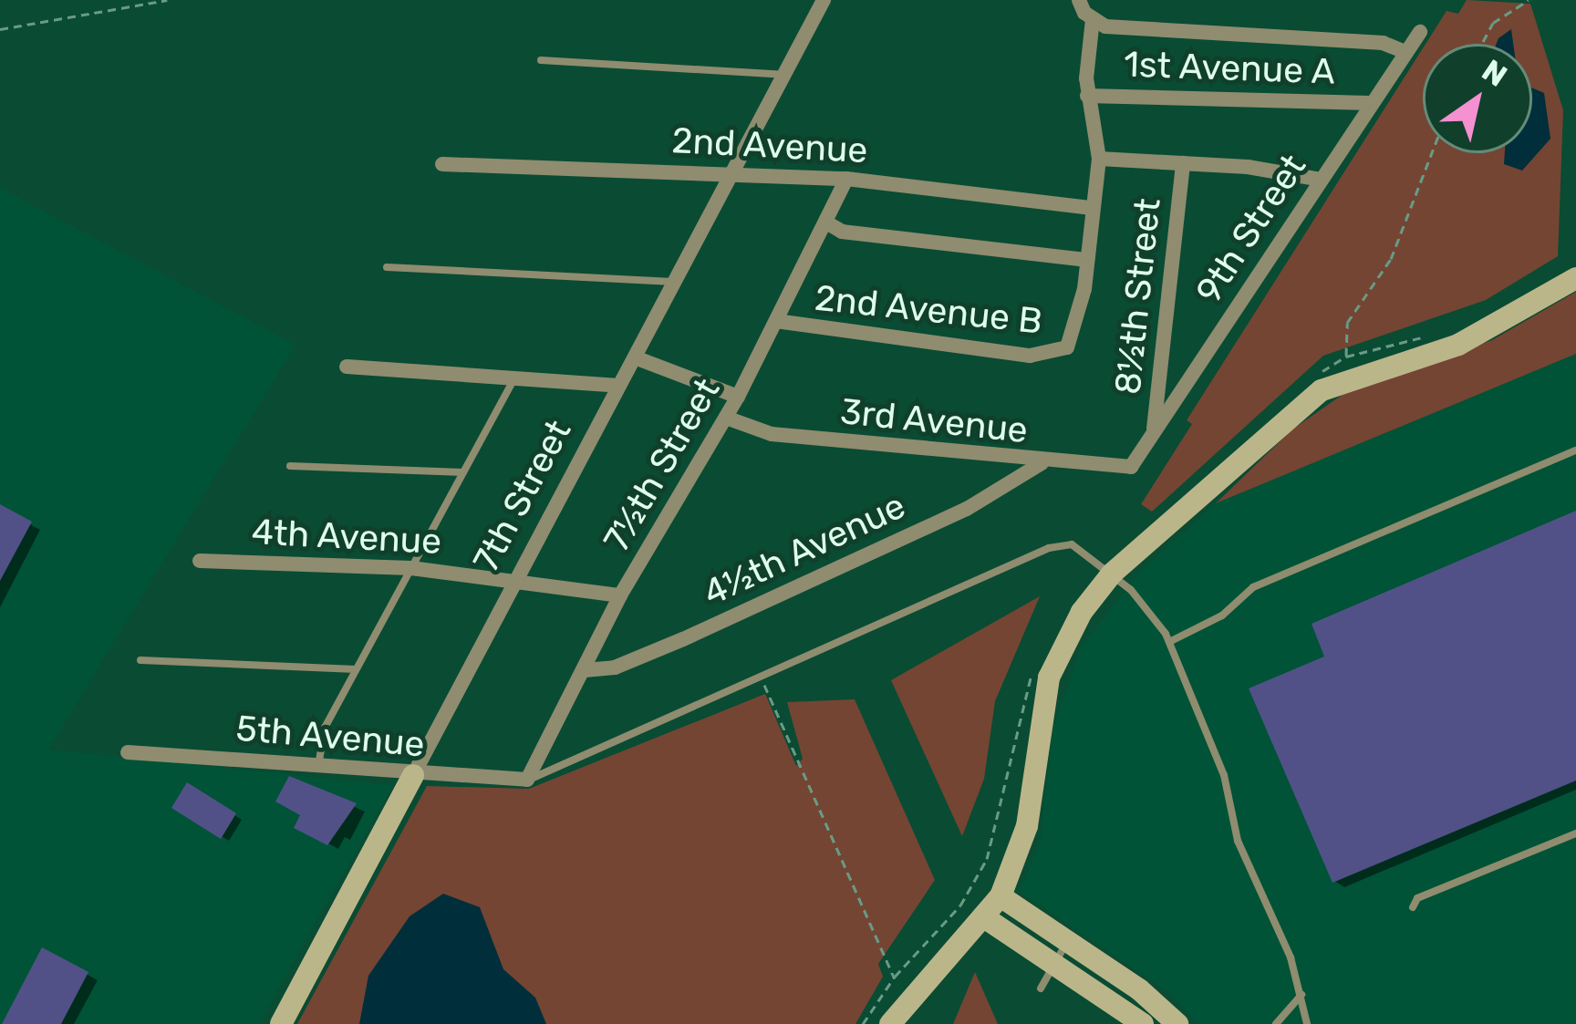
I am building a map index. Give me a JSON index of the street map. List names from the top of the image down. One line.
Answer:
{"streets":{"street":["1st Avenue A","2nd Avenue","9th Street","8½th Street","2nd Avenue B","3rd Avenue","7½th Street","7th Street","4th Avenue","4½th Avenue","5th Avenue"]},"crossings":[["1st Avenue A","9th Street"],["1st Avenue A","2nd Avenue B"],["2nd Avenue","2nd Avenue B"],["2nd Avenue","7½th Street"],["2nd Avenue","7th Street"],["9th Street","8½th Street"],["9th Street","3rd Avenue"],["2nd Avenue B","7½th Street"],["3rd Avenue","7½th Street"],["3rd Avenue","4½th Avenue"],["7½th Street","4th Avenue"],["7½th Street","4½th Avenue"],["7½th Street","5th Avenue"],["7th Street","4th Avenue"],["7th Street","5th Avenue"]],"north":"top right"}
